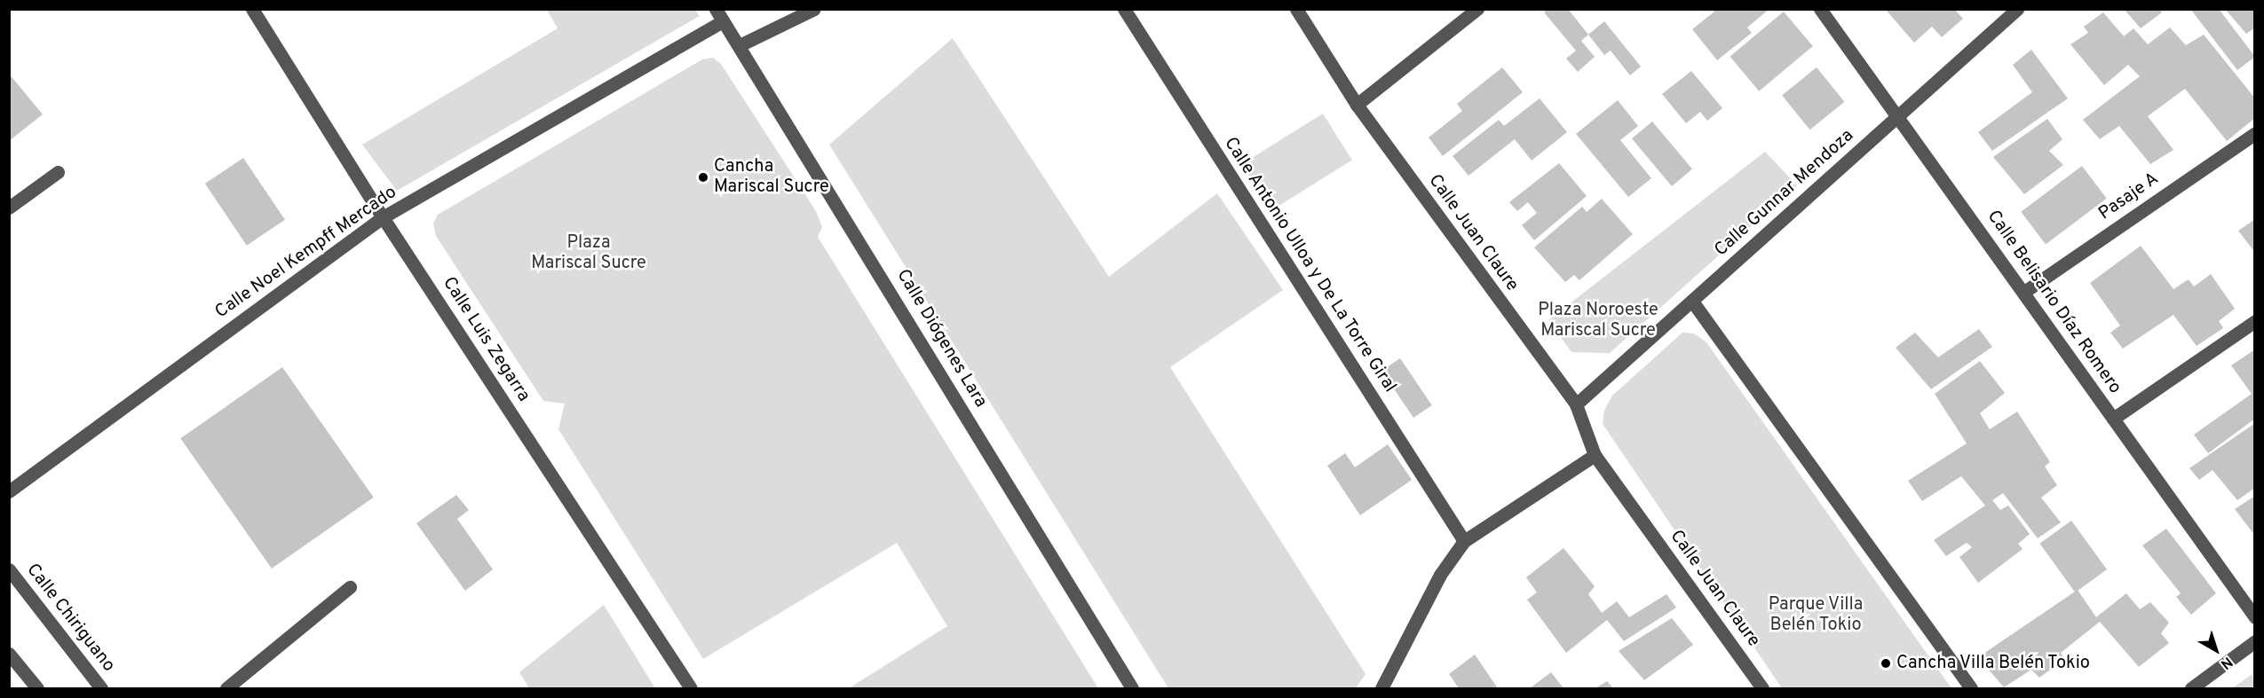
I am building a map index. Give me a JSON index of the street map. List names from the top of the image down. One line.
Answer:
{"streets":{"street":["Calle Gunnar Mendoza","Pasaje A","Calle Juan Claure","Calle Noel Kempff Mercado","Calle Antonio Ulloa y De La Torre Giral","Calle Belisario Díaz Romero","Calle Diógenes Lara","Calle Luis Zegarra","Calle Chiriguano"]},"crossings":[["Calle Gunnar Mendoza","Calle Juan Claure"],["Calle Gunnar Mendoza","Calle Belisario Díaz Romero"],["Pasaje A","Calle Belisario Díaz Romero"],["Calle Noel Kempff Mercado","Calle Diógenes Lara"],["Calle Noel Kempff Mercado","Calle Luis Zegarra"]],"parks":["Plaza Mariscal Sucre","Plaza Noroeste Mariscal Sucre","Parque Villa Belén Tokio"],"places":["Cancha Mariscal Sucre","Cancha Villa Belén Tokio"],"north":"bottom right"}
